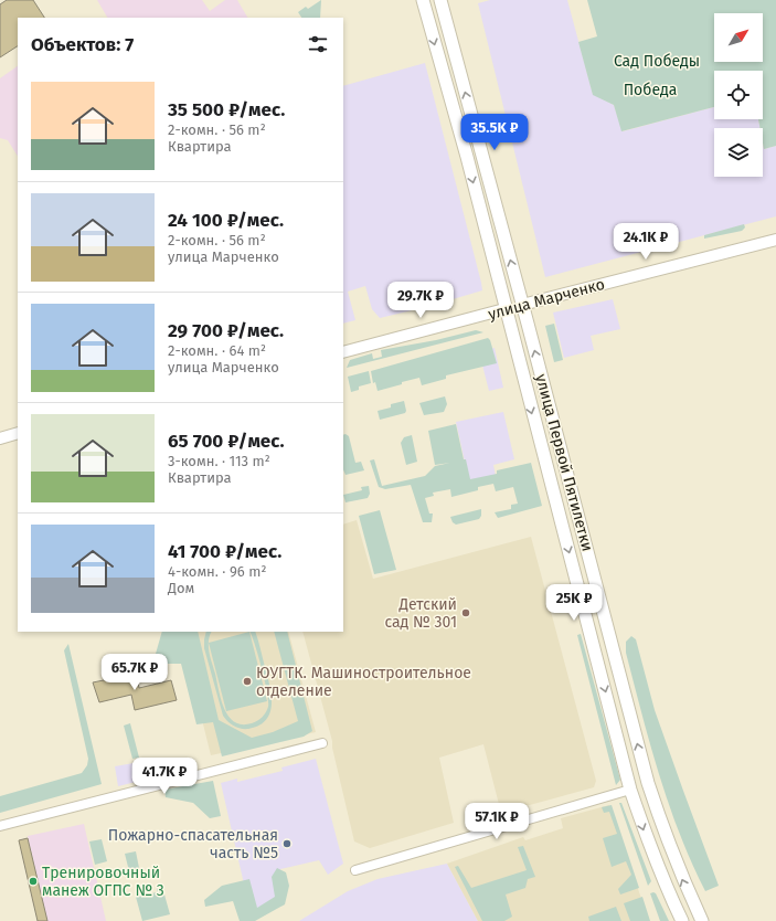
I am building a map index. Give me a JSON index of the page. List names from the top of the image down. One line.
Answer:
{"streets":{"main road":["улица Марченко","улица Первой Пятилетки"]},"crossings":[["улица Марченко","улица Первой Пятилетки"]],"parks":["Сад Победы","Победа"],"places":["Детский сад № 301","ЮУГТК. Машиностроительное отделение","Пожарно-спасательная часть №5","Тренировочный манеж ОГПС № 3"],"north":"top right","page":{"heading":"Объектов: 7","list":[{"name":"35 500 ₽/мес.","note":"2-комн. · 56 m² · Квартира"},{"name":"24 100 ₽/мес.","note":"2-комн. · 56 m² · улица Марченко"},{"name":"29 700 ₽/мес.","note":"2-комн. · 64 m² · улица Марченко"},{"name":"65 700 ₽/мес.","note":"3-комн. · 113 m² · Квартира"},{"name":"41 700 ₽/мес.","note":"4-комн. · 96 m² · Дом"}],"price":["35.5K ₽","24.1K ₽","29.7K ₽","25K ₽","65.7K ₽","41.7K ₽","57.1K ₽"]}}
